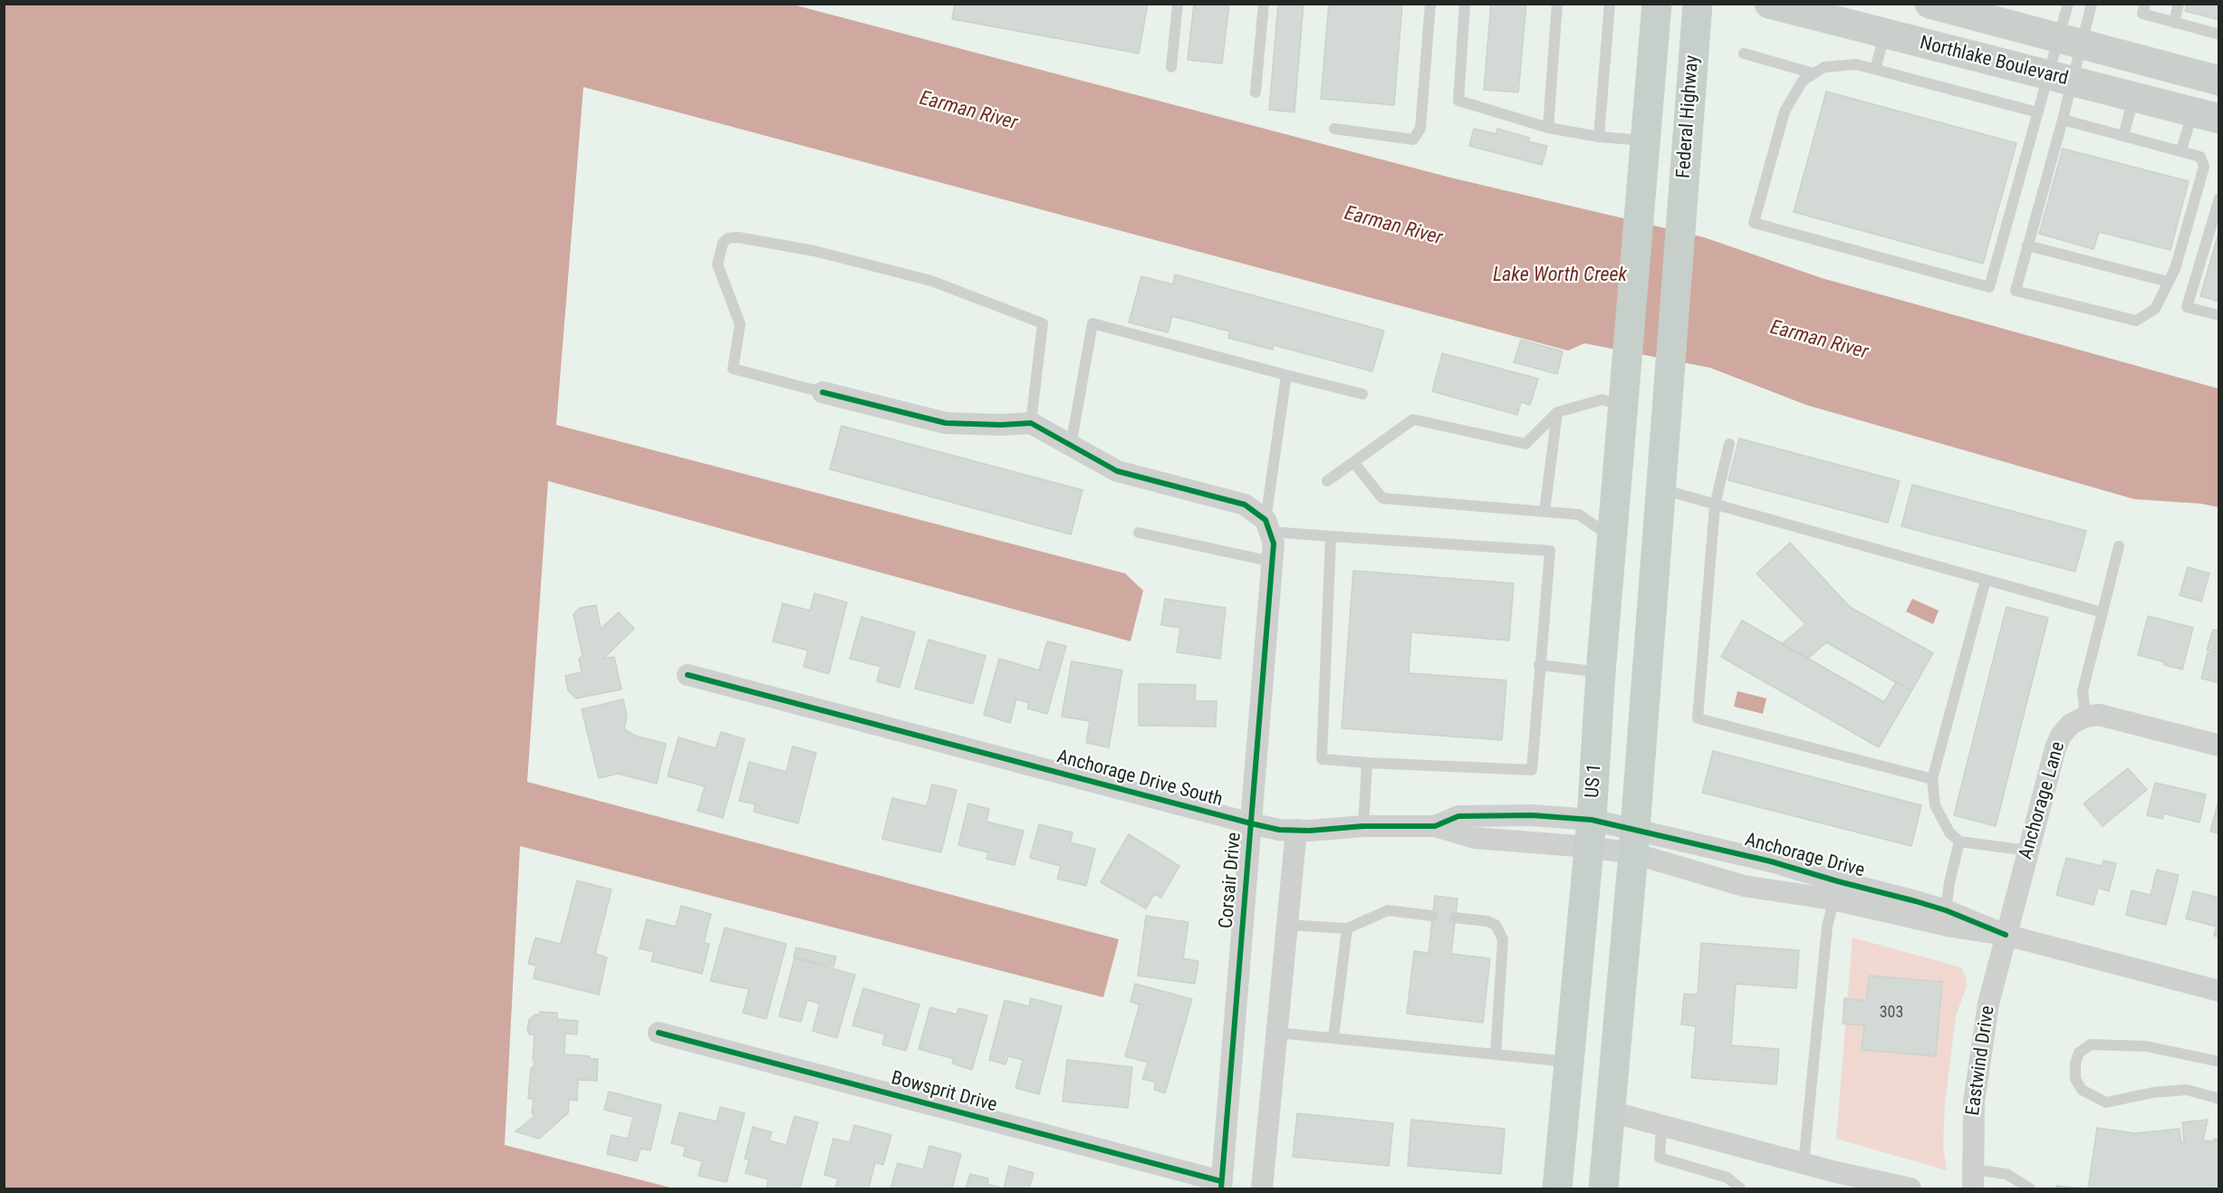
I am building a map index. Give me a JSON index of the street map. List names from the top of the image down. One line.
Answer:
{"streets":{"main road":["Northlake Boulevard","Federal Highway","US 1"],"street":["Anchorage Drive South","Anchorage Lane","Anchorage Drive","Corsair Drive","Eastwind Drive","Bowsprit Drive"]},"crossings":[["Federal Highway","Anchorage Drive"],["Anchorage Drive South","US 1"],["Anchorage Drive South","Anchorage Drive"],["Anchorage Drive South","Corsair Drive"],["US 1","Anchorage Drive"],["Anchorage Lane","Anchorage Drive"],["Anchorage Lane","Eastwind Drive"],["Anchorage Drive","Eastwind Drive"],["Corsair Drive","Bowsprit Drive"]],"water":["Earman River","Lake Worth Creek"],"house_numbers":["303"]}
